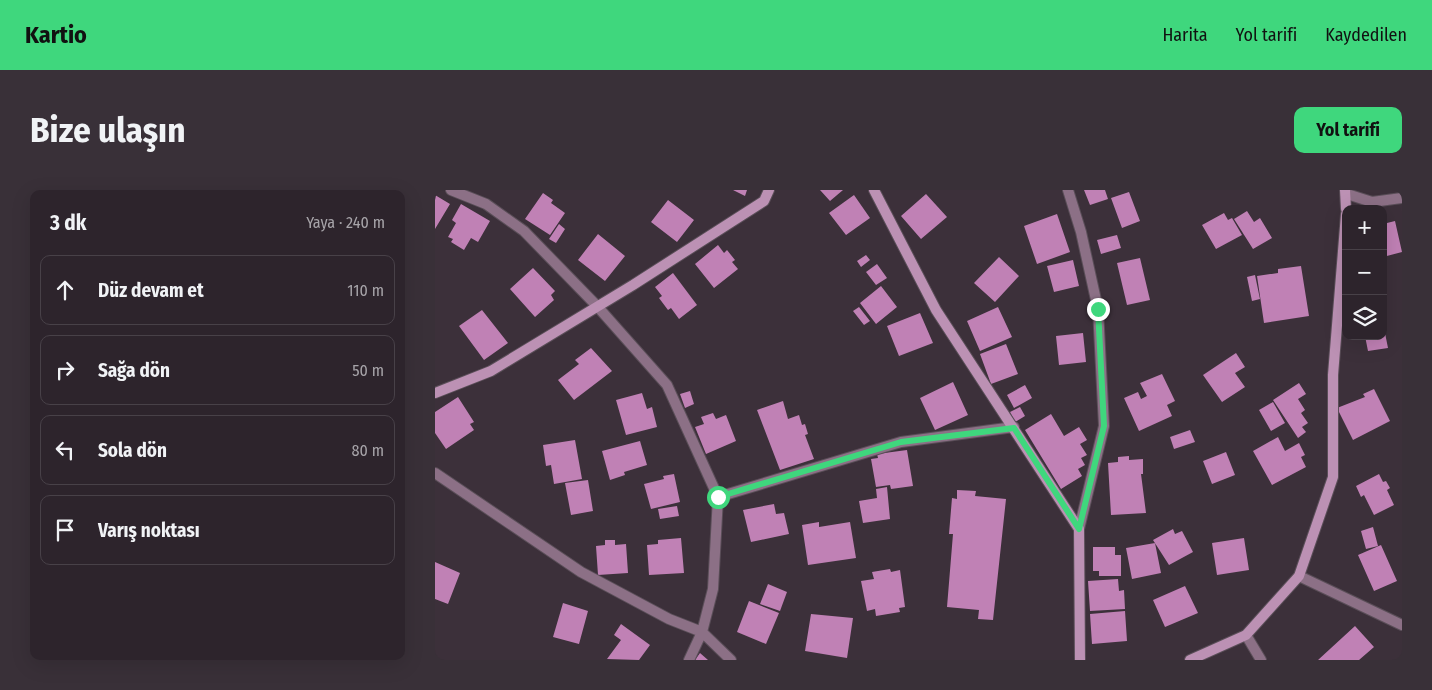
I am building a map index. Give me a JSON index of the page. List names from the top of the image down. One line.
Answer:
{"page":{"header":"Kartio","nav":["Harita","Yol tarifi","Kaydedilen"],"buttons":"Yol tarifi","title":"Bize ulaşın","heading":["3 dk","Yaya · 240 m"],"map_buttons":["+","−"],"list":[["Düz devam et","110 m"],["Sağa dön","50 m"],["Sola dön","80 m"],"Varış noktası"]}}
